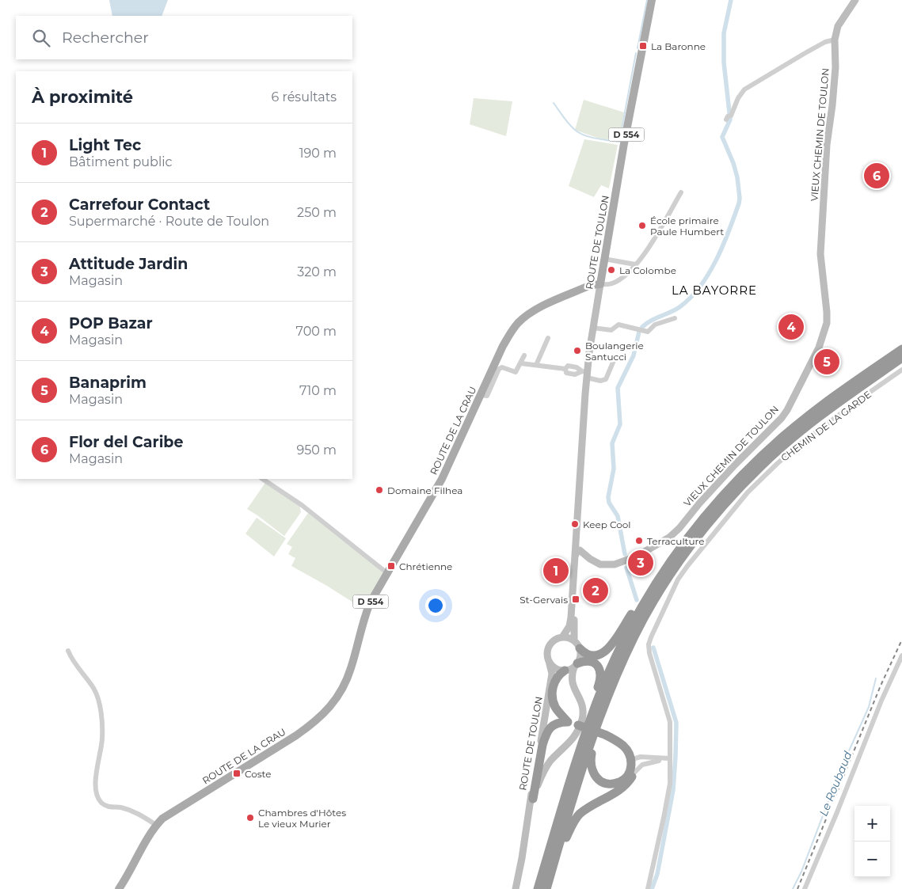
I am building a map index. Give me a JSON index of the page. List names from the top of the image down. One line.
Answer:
{"streets":{"main road":["D 554","VIEUX CHEMIN DE TOULON","ROUTE DE TOULON","ROUTE DE LA CRAU"],"street":["CHEMIN DE LA GARDE"]},"crossings":[["VIEUX CHEMIN DE TOULON","ROUTE DE TOULON"],["ROUTE DE TOULON","ROUTE DE LA CRAU"]],"districts":["LA BAYORRE"],"water":["Le Roubaud"],"places":{"transit":["La Baronne","Chrétienne","St-Gervais","Coste"],"other":["École primaire Paule Humbert","La Colombe","Boulangerie Santucci","Domaine Filhea","Keep Cool","Terraculture","Chambres d'Hôtes Le vieux Murier"]},"page":{"search":"Rechercher","heading":["À proximité","6 résultats"],"list":[{"mark":"1","name":"Light Tec","note":"Bâtiment public","value":"190 m"},{"mark":"2","name":"Carrefour Contact","note":"Supermarché · Route de Toulon","value":"250 m"},{"mark":"3","name":"Attitude Jardin","note":"Magasin","value":"320 m"},{"mark":"4","name":"POP Bazar","note":"Magasin","value":"700 m"},{"mark":"5","name":"Banaprim","note":"Magasin","value":"710 m"},{"mark":"6","name":"Flor del Caribe","note":"Magasin","value":"950 m"}],"pins":["6","4","5","3","1","2"],"map_buttons":["+","−"]}}
